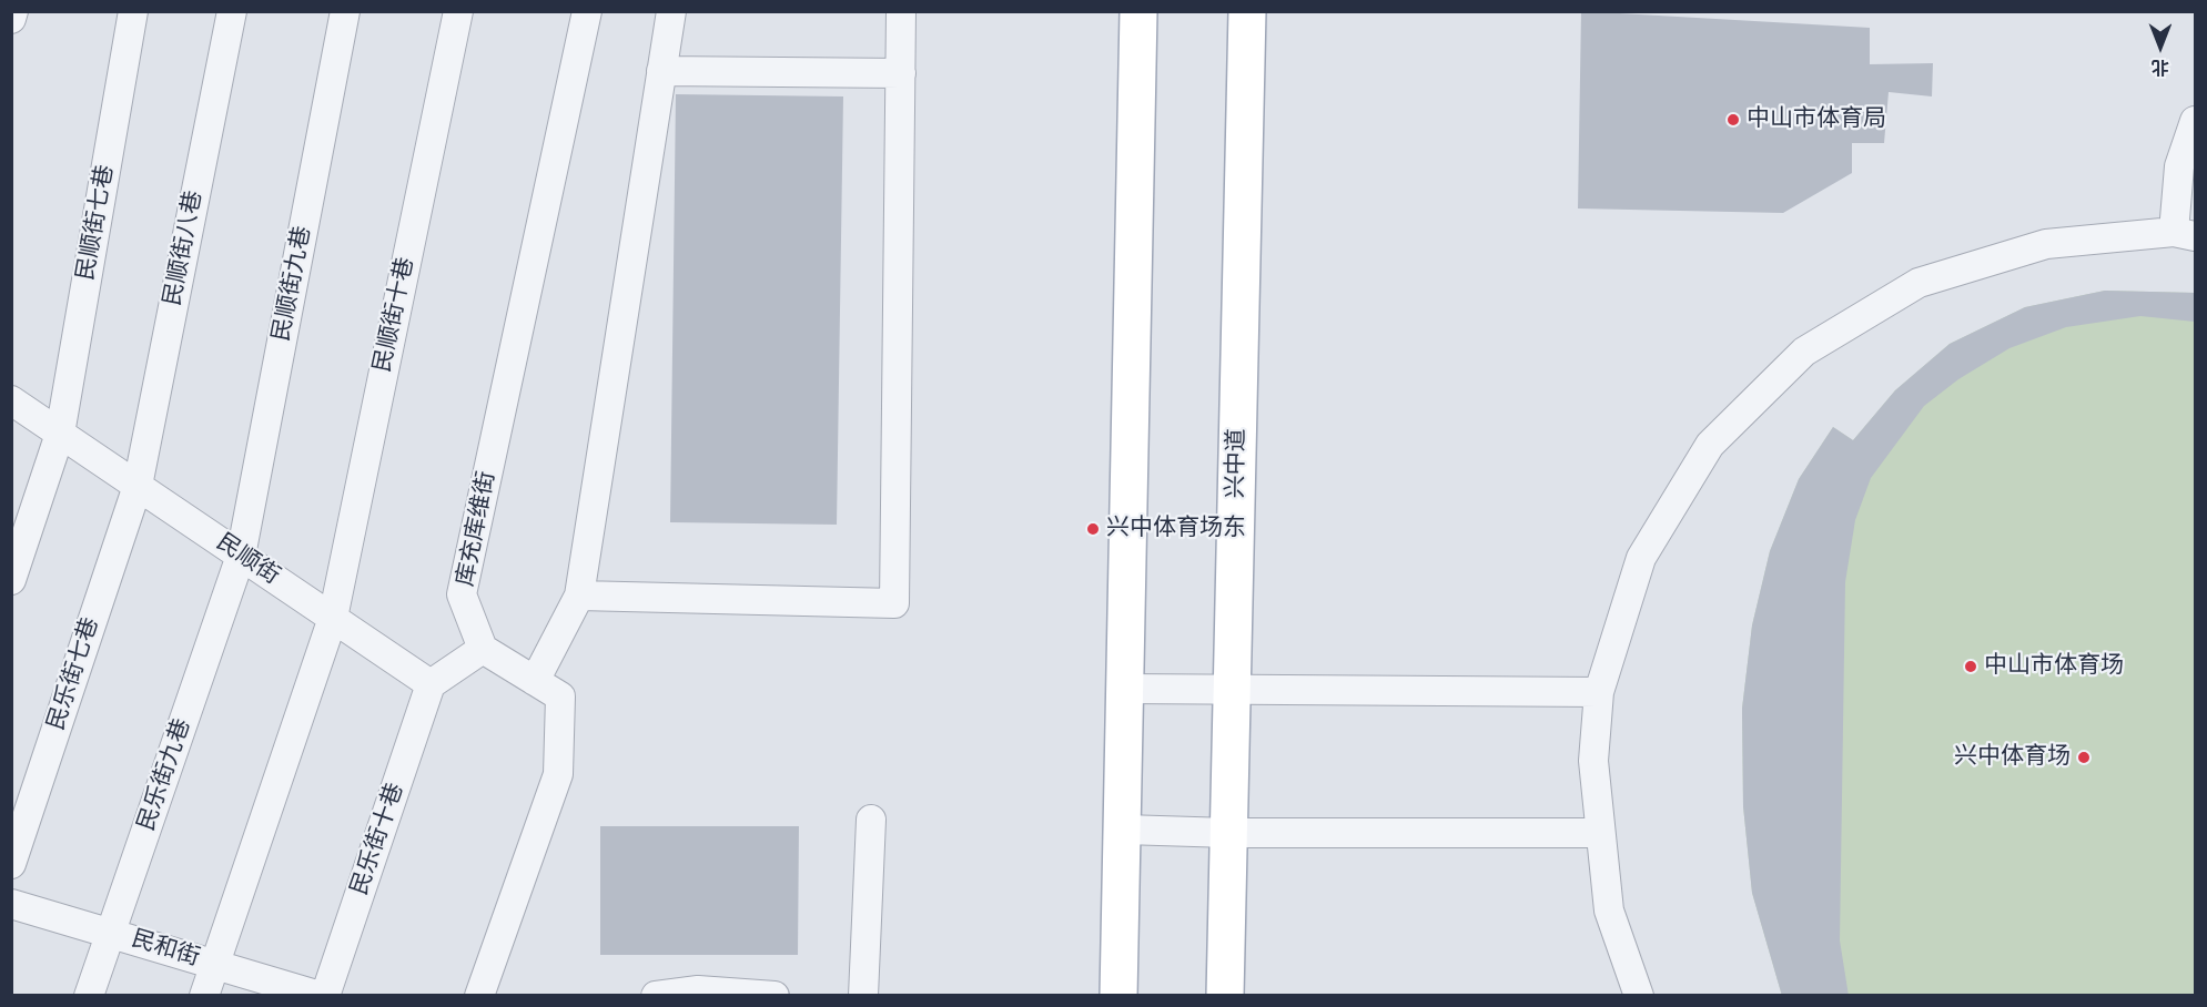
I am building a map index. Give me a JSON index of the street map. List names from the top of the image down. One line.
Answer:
{"streets":{"main road":["兴中道"],"street":["民顺街七巷","民顺街八巷","民顺街九巷","民顺街十巷","库充库维街","民顺街","民乐街七巷","民乐街九巷","民乐街十巷","民和街"]},"crossings":[["民顺街七巷","民顺街"],["民顺街八巷","民顺街"],["民顺街八巷","民乐街七巷"],["民顺街九巷","民顺街"],["民顺街九巷","民乐街九巷"],["民顺街十巷","民顺街"],["民顺街十巷","民和街"],["民顺街","民乐街七巷"],["民顺街","民乐街九巷"],["民顺街","民乐街十巷"],["民乐街九巷","民和街"]],"places":["中山市体育局","兴中体育场东","中山市体育场","兴中体育场"],"north":"bottom"}
